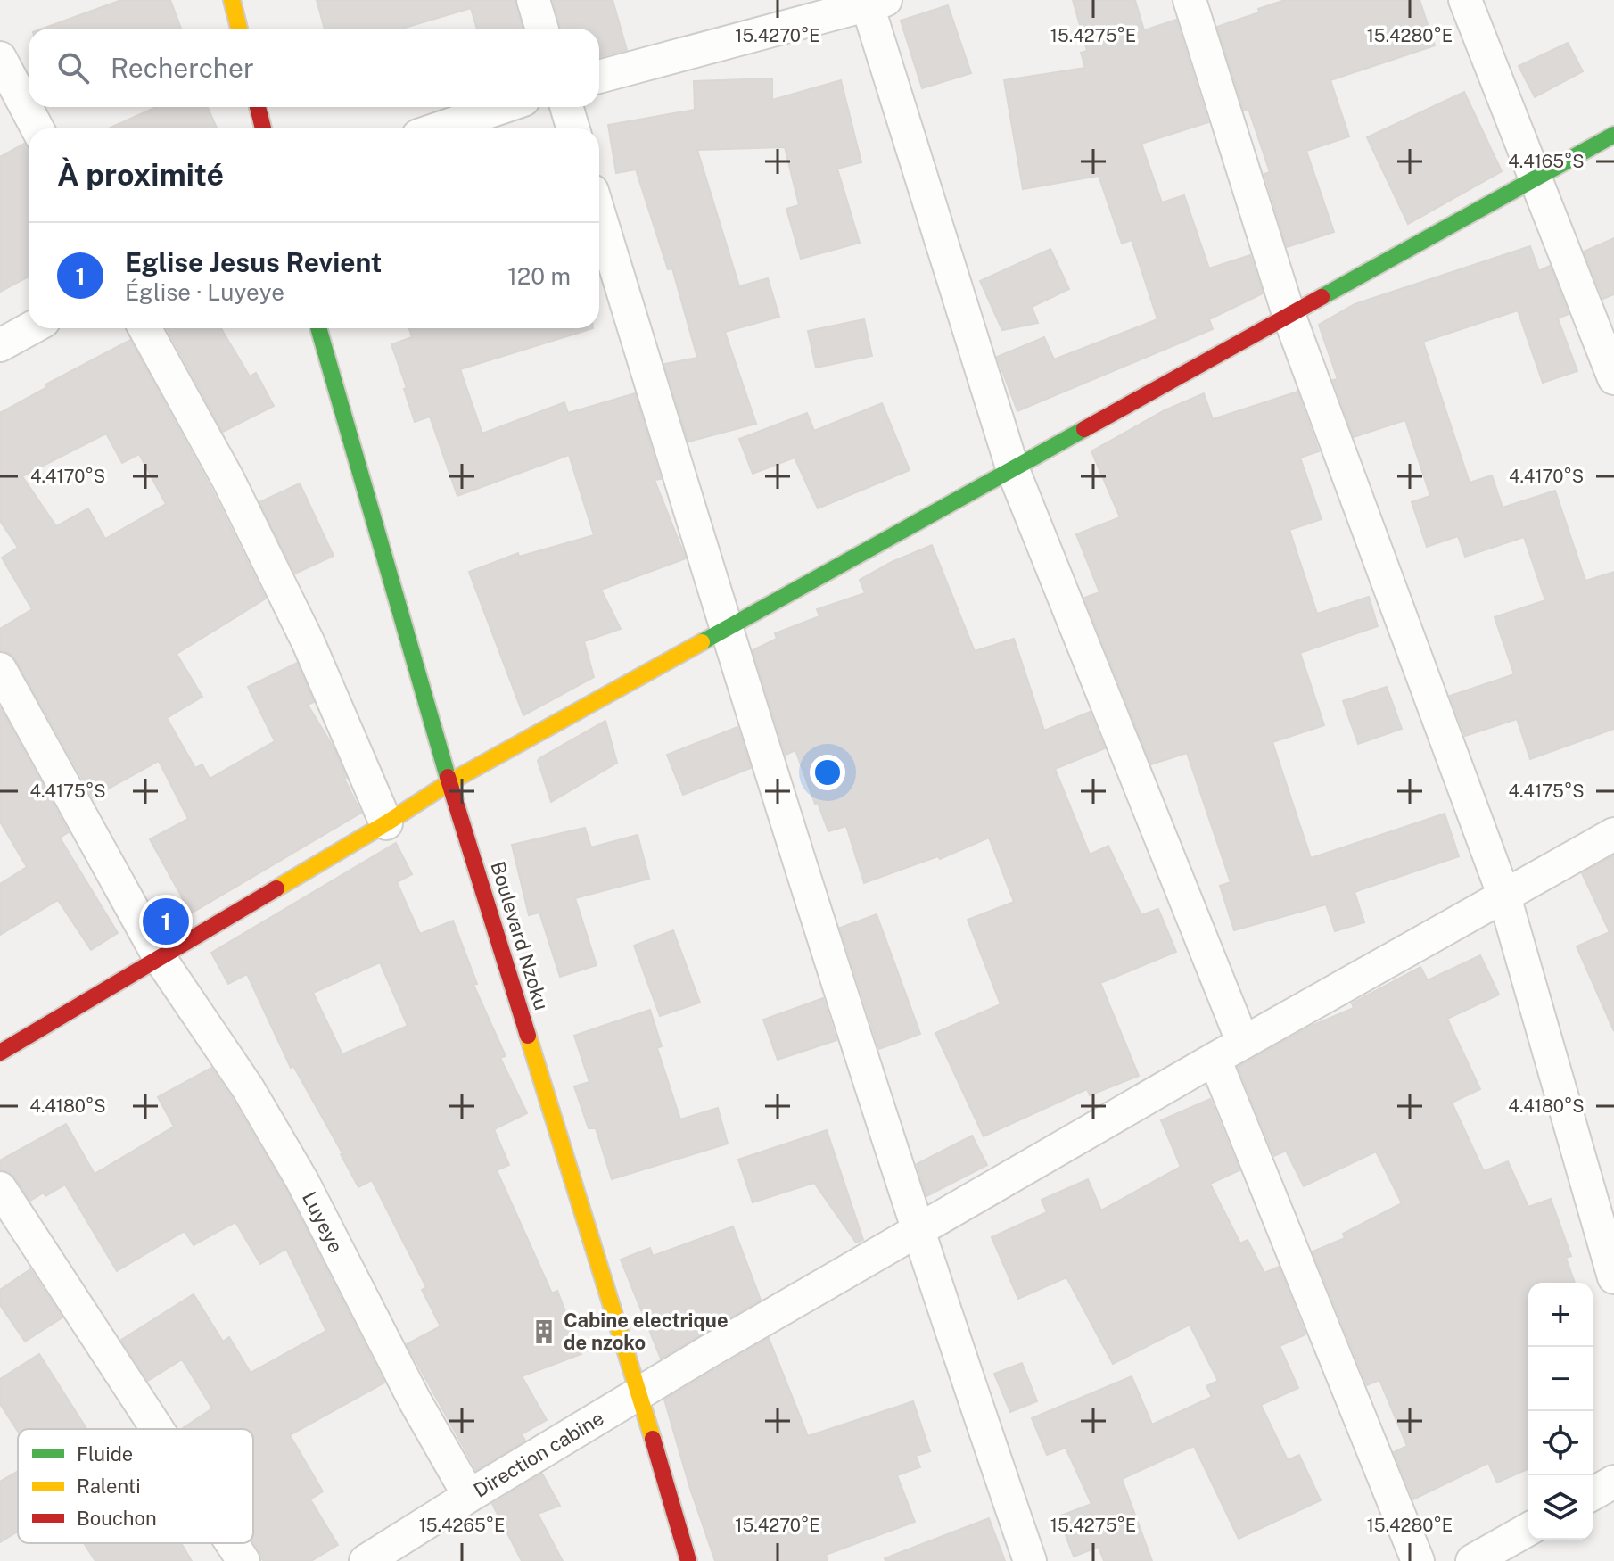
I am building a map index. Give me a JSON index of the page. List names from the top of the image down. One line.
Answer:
{"streets":{"street":["Boulevard Nzoku","Luyeye","Direction cabine"]},"crossings":[["Boulevard Nzoku","Direction cabine"],["Luyeye","Direction cabine"]],"places":{"building":["Cabine electrique de nzoko"]},"legend":["Fluide","Ralenti","Bouchon"],"page":{"search":"Rechercher","heading":"À proximité","list":[{"mark":"1","name":"Eglise Jesus Revient","note":"Église · Luyeye","value":"120 m"}],"pins":"1","map_buttons":["+","−"]},"coordinates":["15.4270°E","15.4275°E","15.4280°E","4.4165°S","4.4170°S","4.4175°S","4.4180°S","15.4265°E"]}
